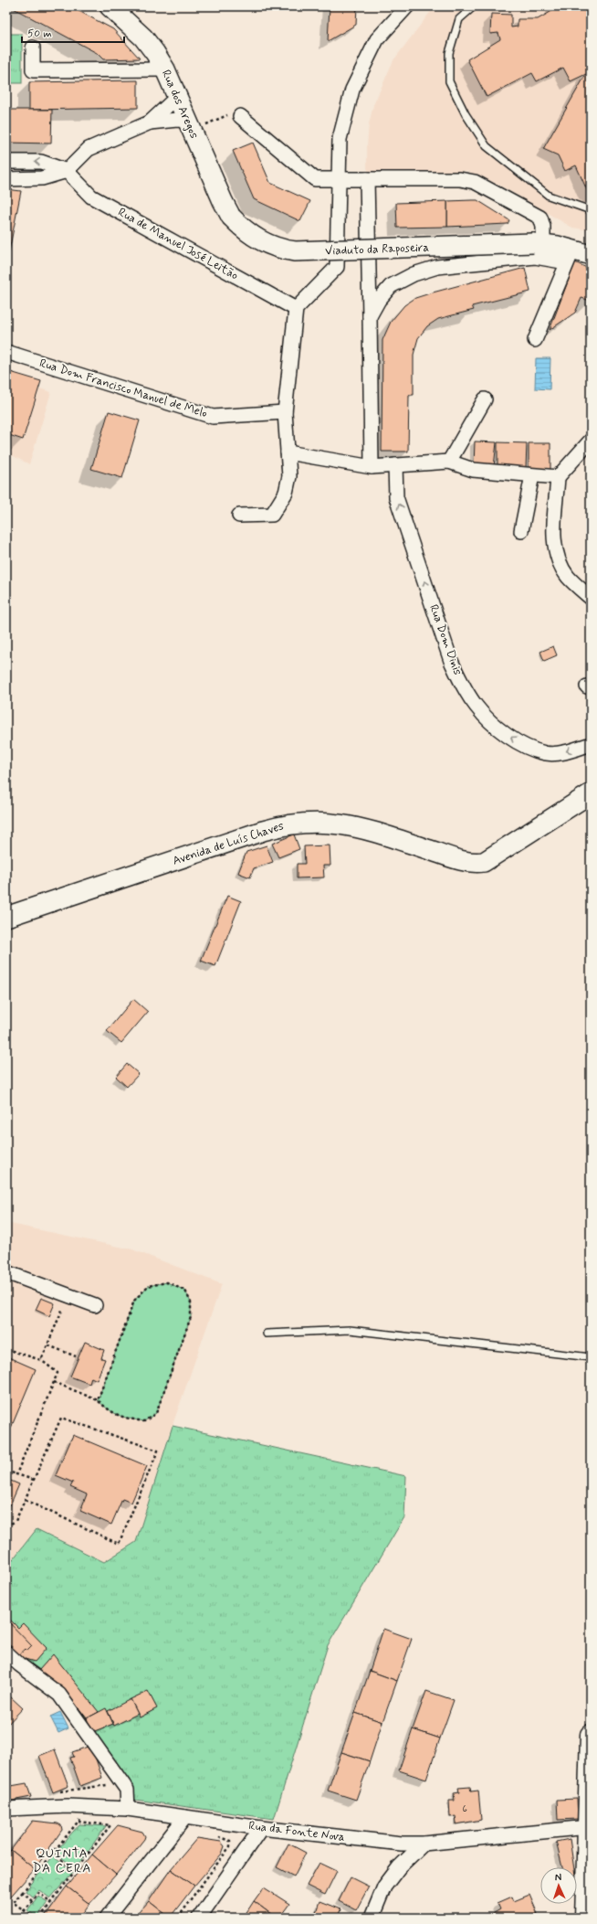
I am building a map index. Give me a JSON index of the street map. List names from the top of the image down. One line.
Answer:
{"streets":{"main road":["Rua dos Aregos","Viaduto da Raposeira","Avenida de Luís Chaves"],"street":["Rua de Manuel José Leitão","Rua Dom Francisco Manuel de Melo","Rua Dom Dinis","Rua da Fonte Nova"]},"crossings":[["Rua dos Aregos","Viaduto da Raposeira"]],"one_way":["Rua Dom Dinis"],"districts":["QUINTA DA CERA"],"house_numbers":["6"],"scale_bar":"50 m","north":"top"}
